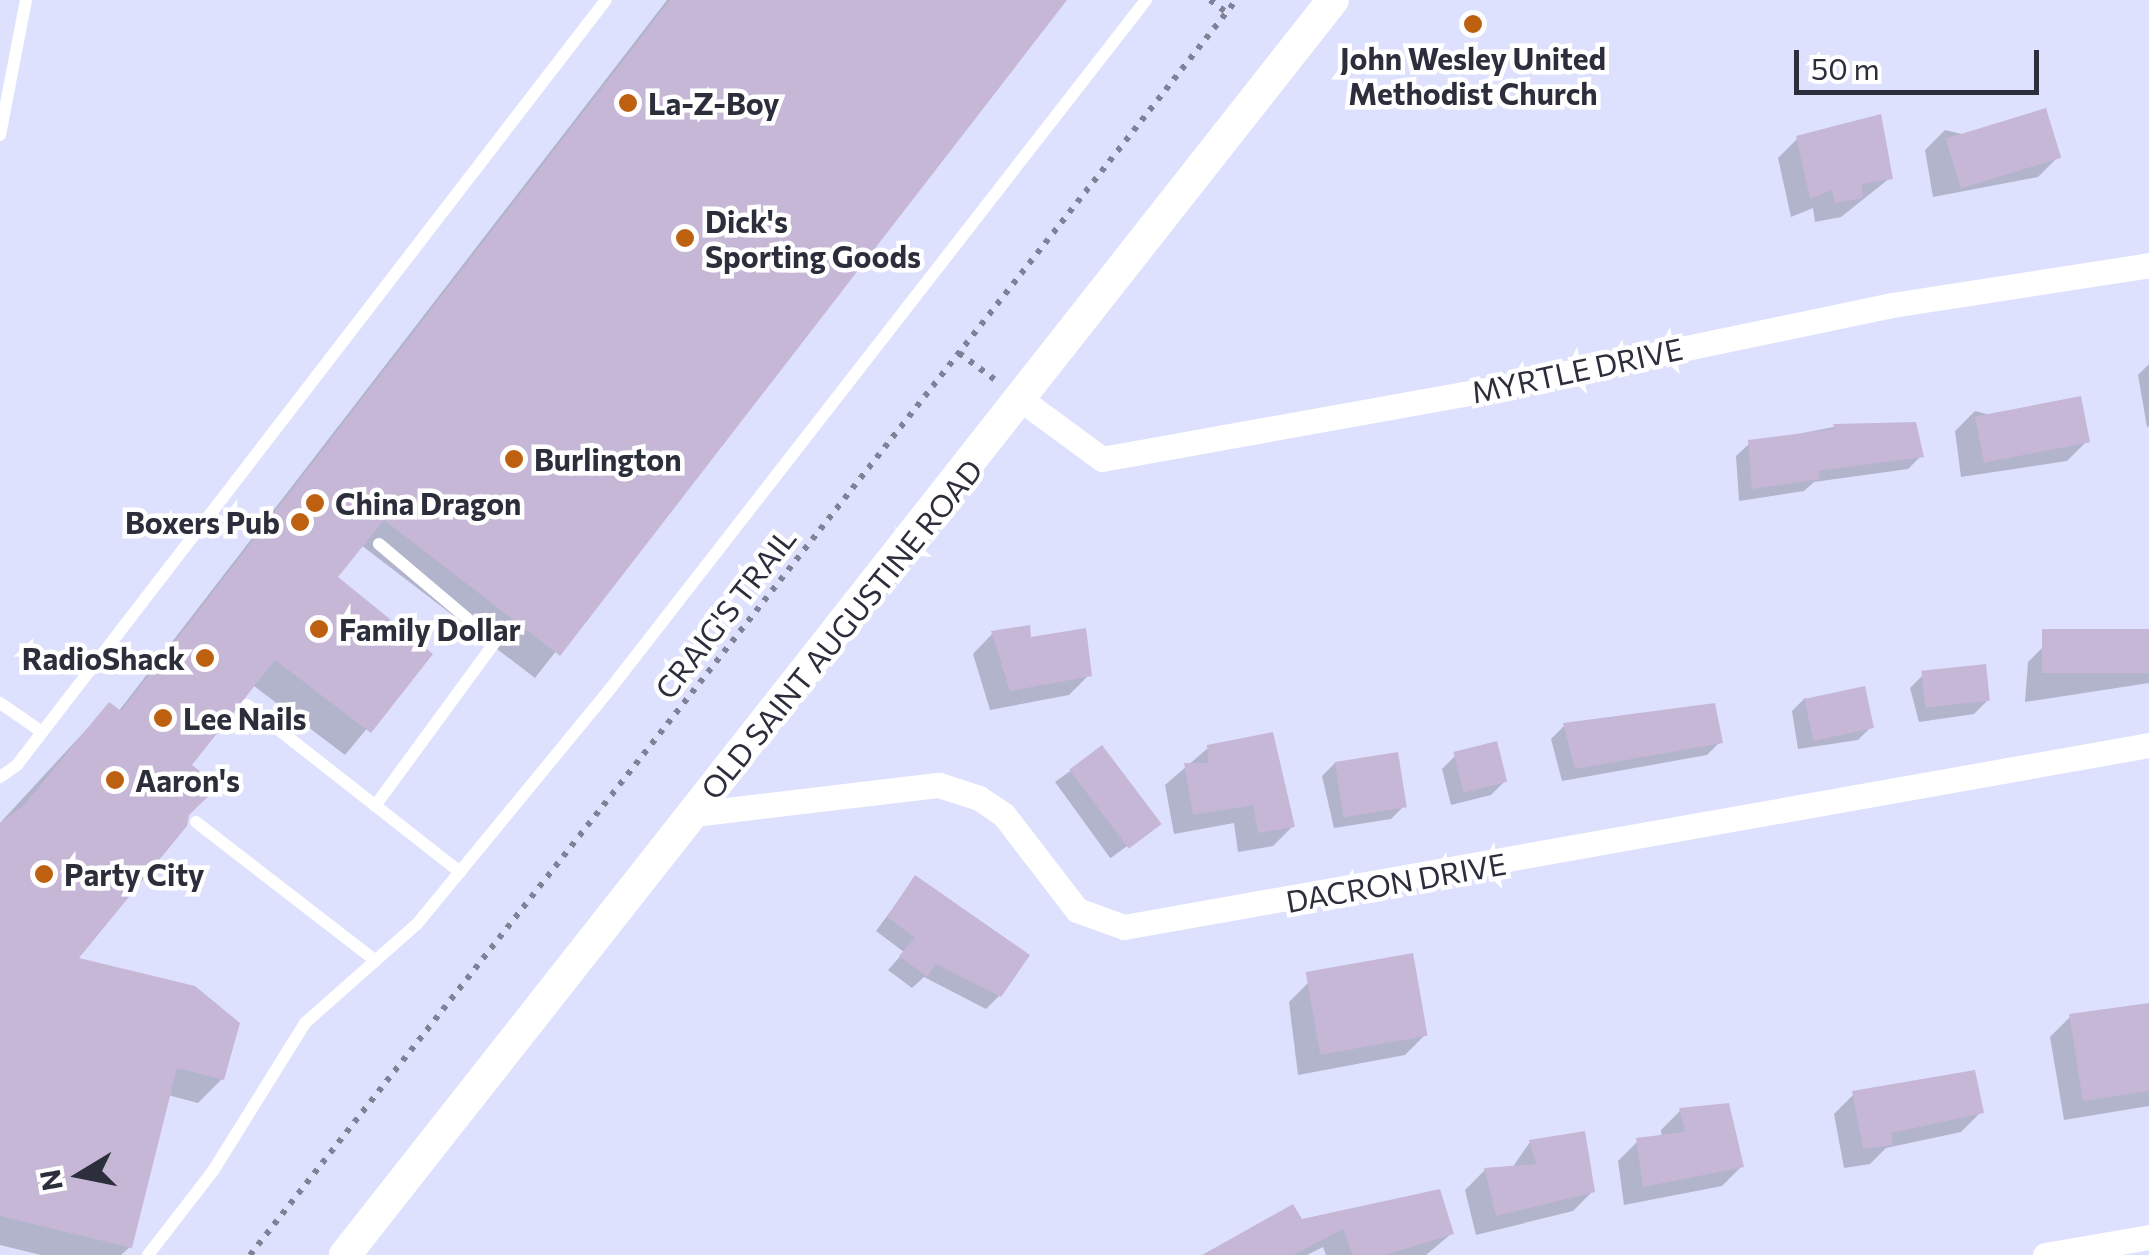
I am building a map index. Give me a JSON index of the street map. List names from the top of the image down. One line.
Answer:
{"streets":{"street":["MYRTLE DRIVE","OLD SAINT AUGUSTINE ROAD","DACRON DRIVE"],"path":["CRAIG'S TRAIL"]},"crossings":[["MYRTLE DRIVE","OLD SAINT AUGUSTINE ROAD"],["OLD SAINT AUGUSTINE ROAD","DACRON DRIVE"]],"places":["John Wesley United Methodist Church","La-Z-Boy","Dick's Sporting Goods","Burlington","China Dragon","Boxers Pub","Family Dollar","RadioShack","Lee Nails","Aaron's","Party City"],"scale_bar":"50 m","north":"left"}
